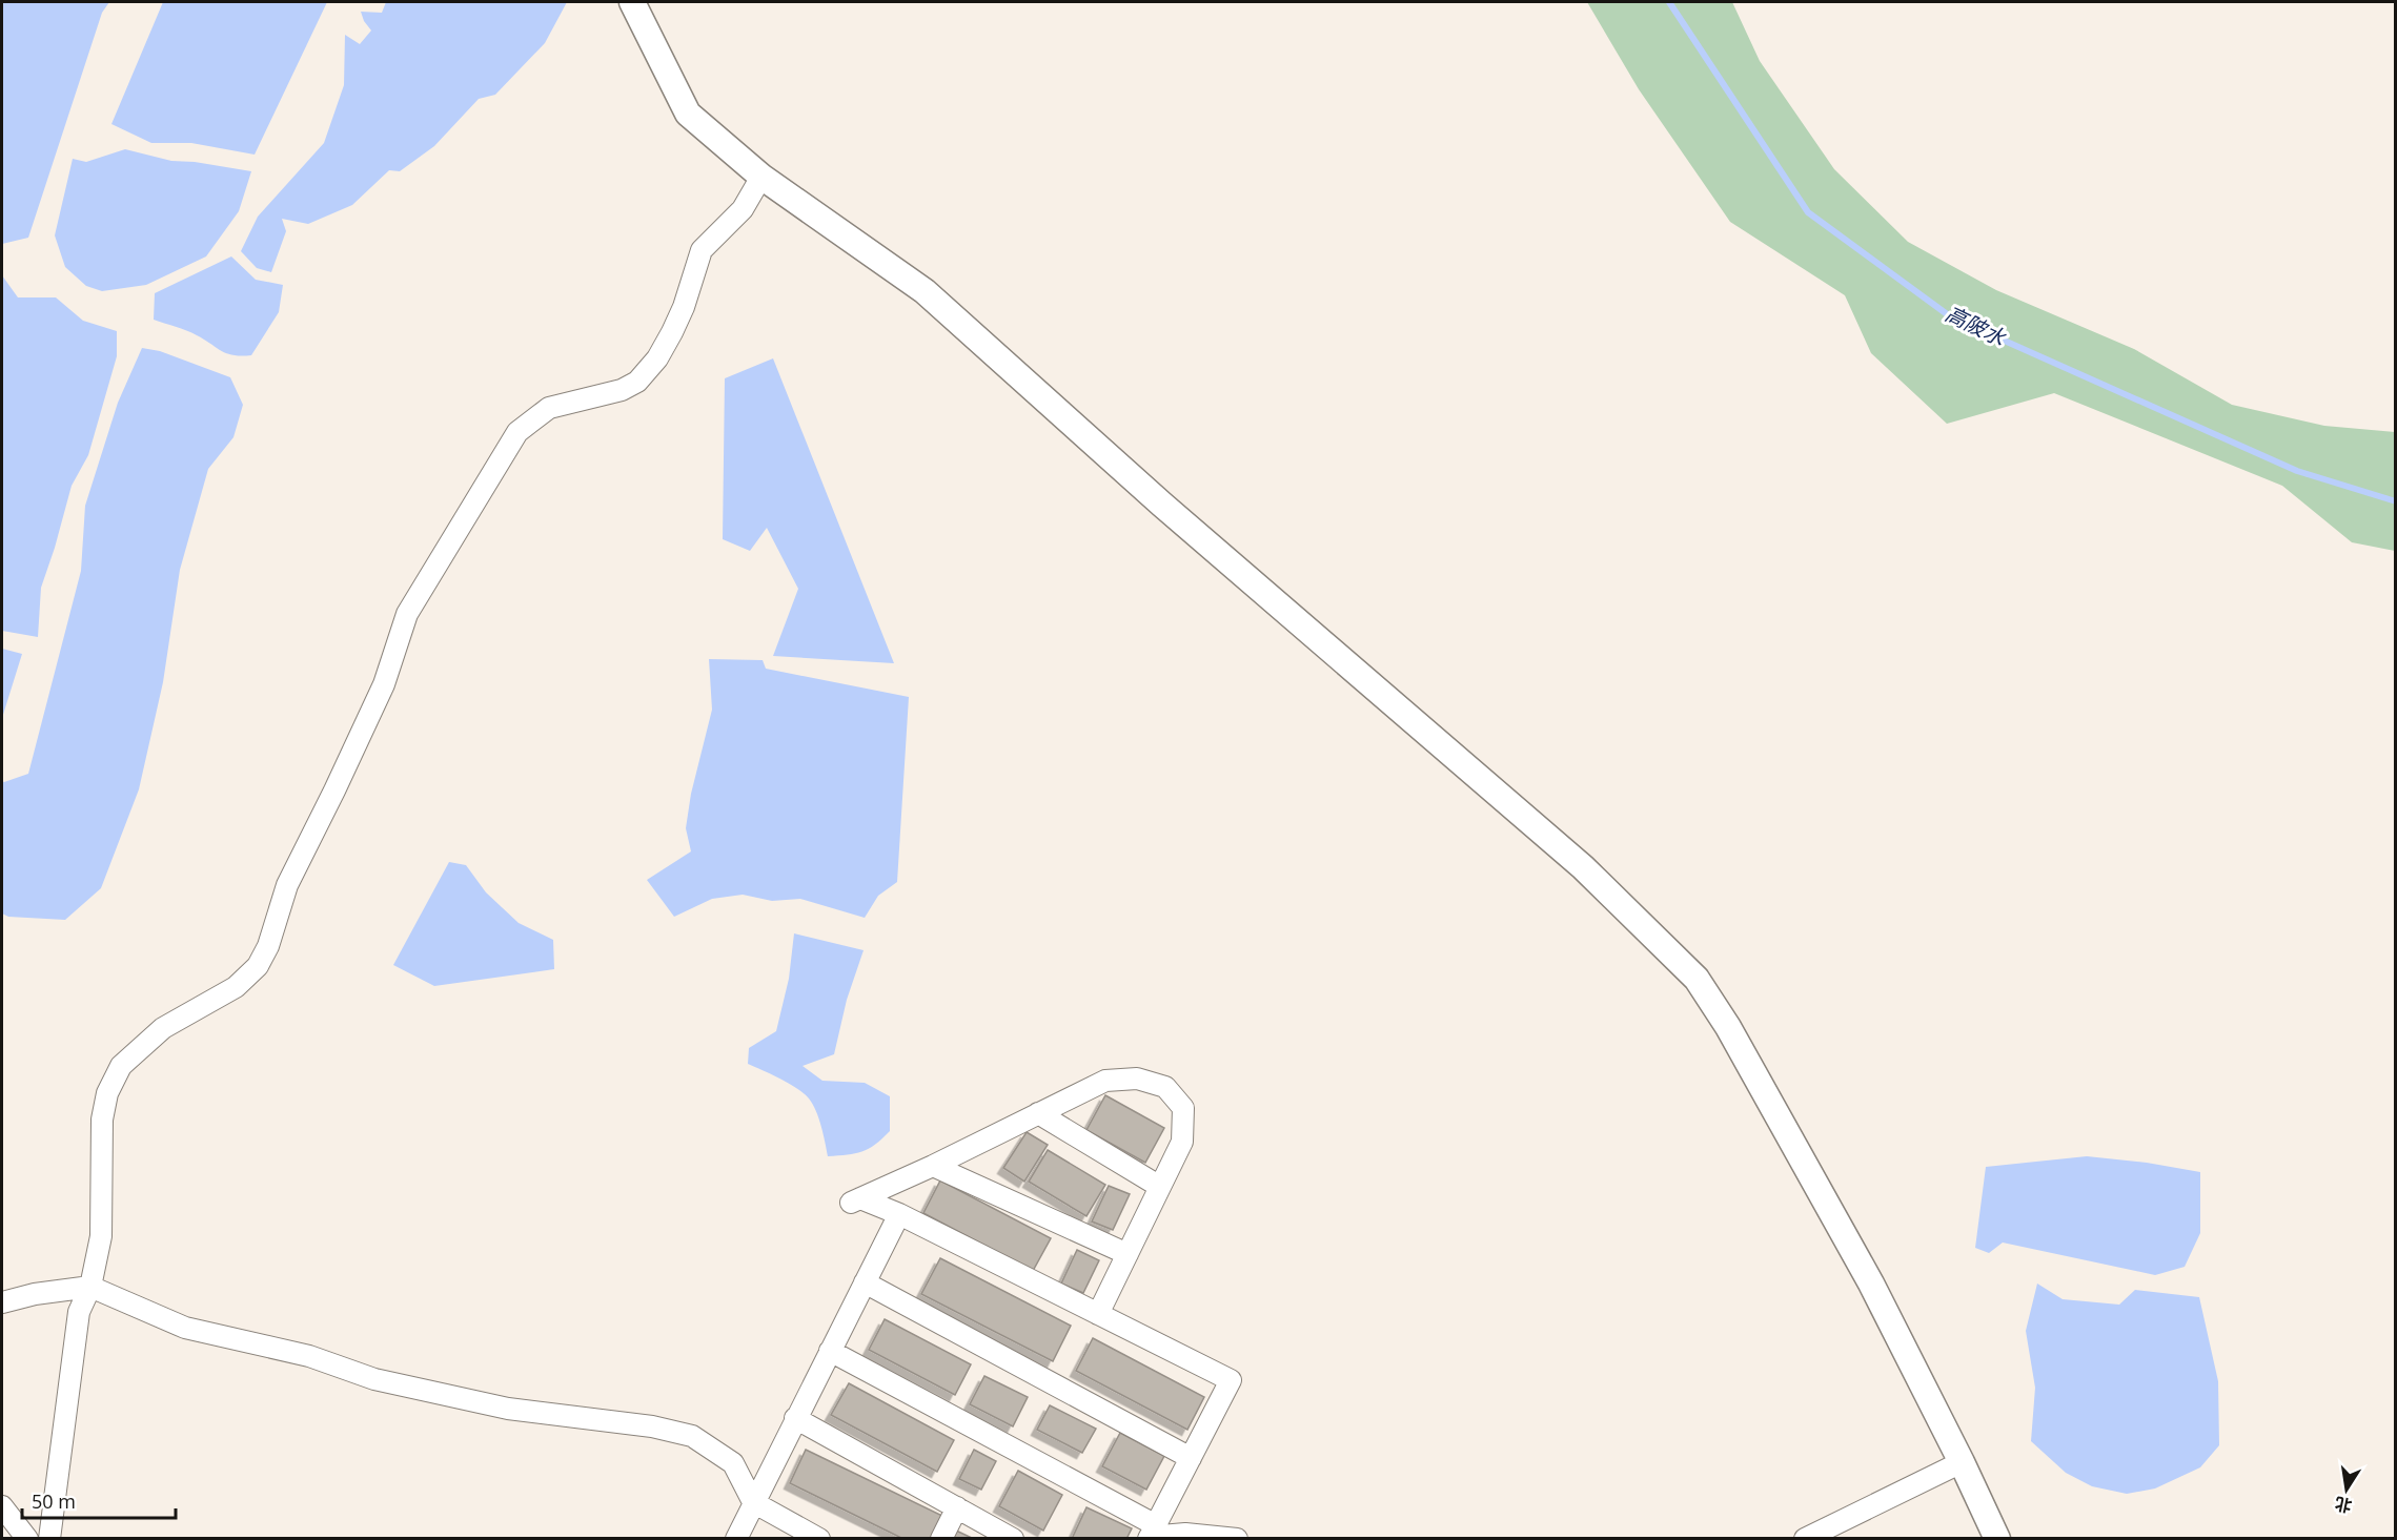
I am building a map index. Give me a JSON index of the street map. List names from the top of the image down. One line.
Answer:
{"water":["高陂水"],"scale_bar":"50 m","north":"bottom"}
